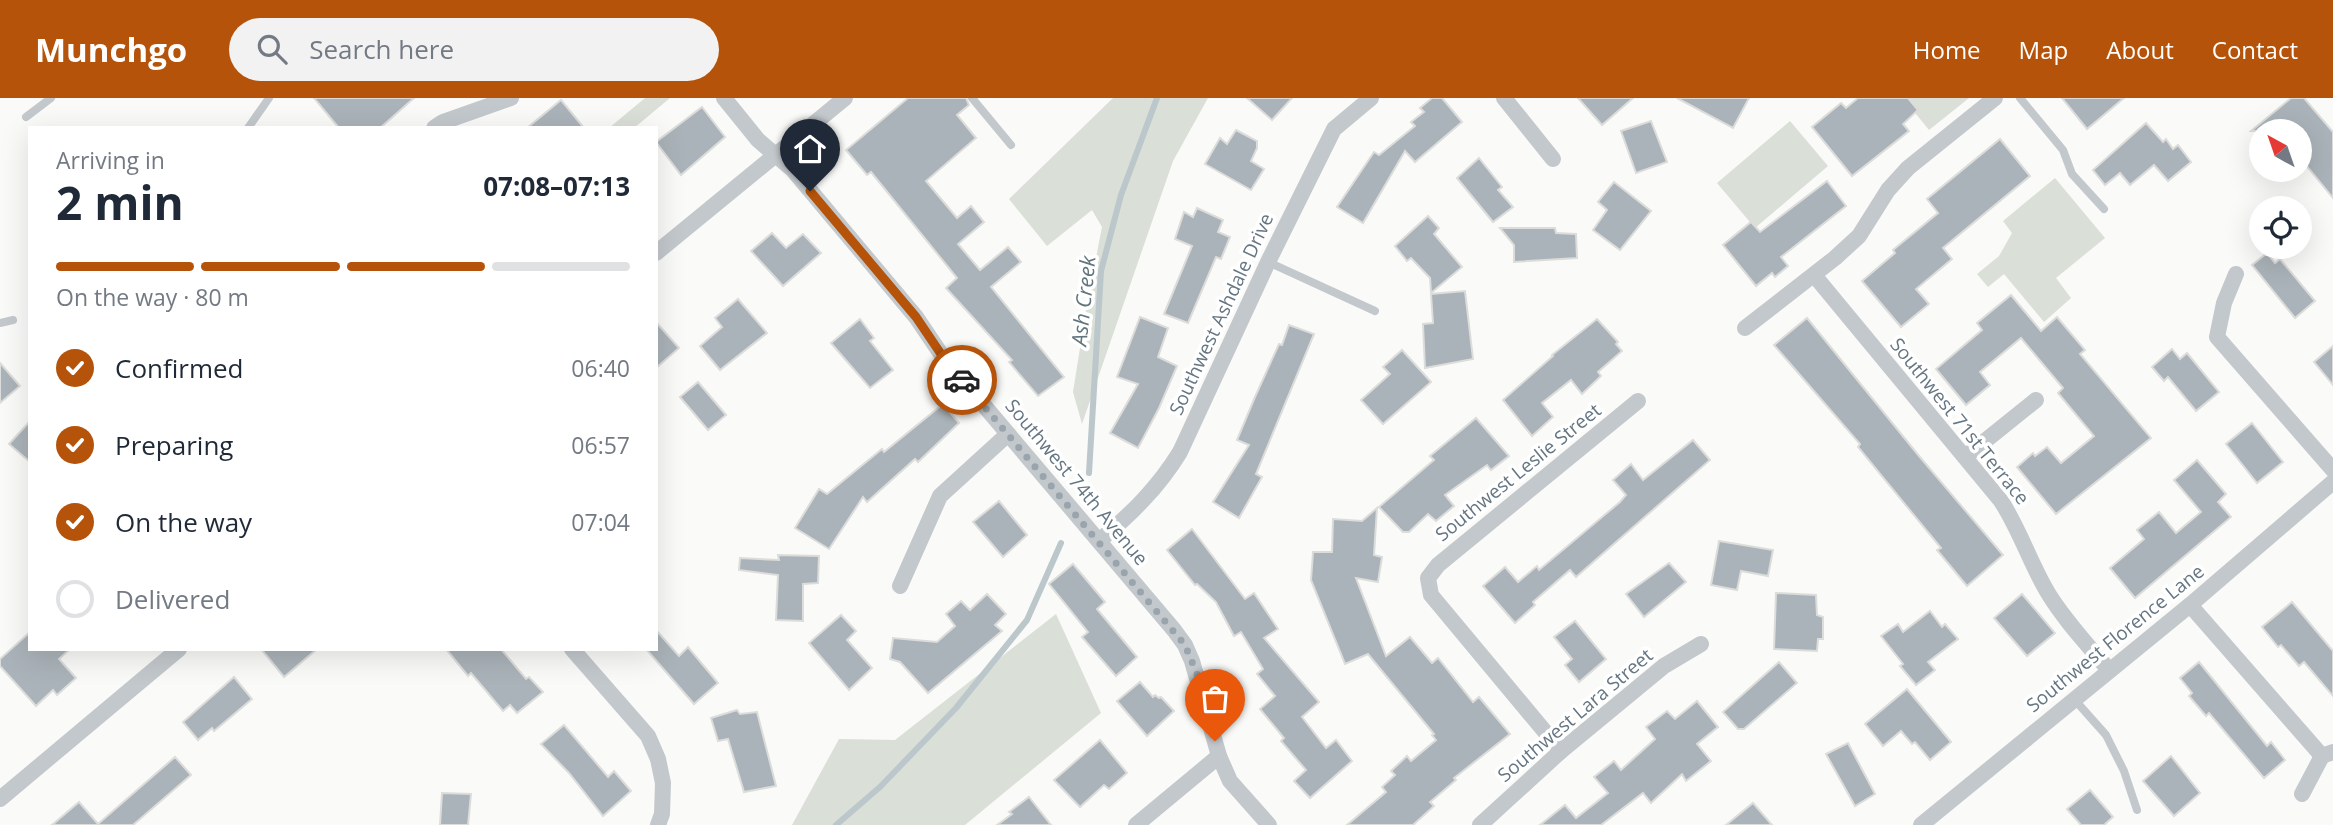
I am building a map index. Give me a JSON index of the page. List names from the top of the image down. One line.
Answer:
{"streets":{"street":["Southwest Ashdale Drive","Southwest 71st Terrace","Southwest Leslie Street","Southwest 74th Avenue","Southwest Florence Lane","Southwest Lara Street"]},"crossings":[["Southwest Ashdale Drive","Southwest 74th Avenue"],["Southwest 71st Terrace","Southwest Florence Lane"],["Southwest Leslie Street","Southwest Lara Street"]],"water":["Ash Creek"],"north":"top left","page":{"header":"Munchgo","search":"Search here","nav":["Home","Map","About","Contact"],"heading":["2 min","Arriving in","07:08–07:13"],"bar":"On the way · 80 m","list":[["Confirmed","06:40"],["Preparing","06:57"],["On the way","07:04"],"Delivered"]}}
